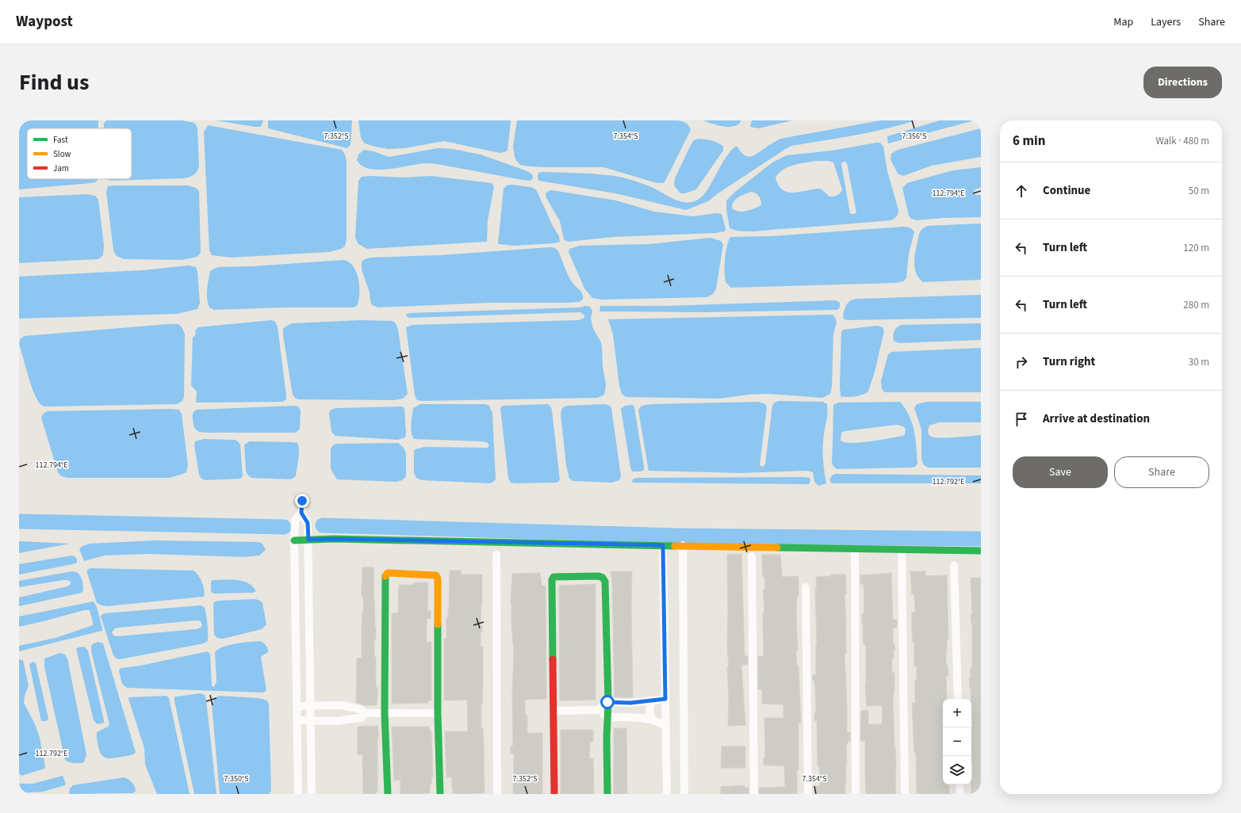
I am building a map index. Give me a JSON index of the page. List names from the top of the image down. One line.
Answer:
{"legend":["Fast","Slow","Jam"],"page":{"header":"Waypost","nav":["Map","Layers","Share"],"title":"Find us","buttons":["Directions",["Save","Share"]],"heading":["6 min","Walk · 480 m"],"list":[["Continue","50 m"],["Turn left","120 m"],["Turn left","280 m"],["Turn right","30 m"],"Arrive at destination"],"map_buttons":["+","−"]},"coordinates":["7.352°S","7.354°S","7.356°S","112.794°E","112.792°E","7.350°S"]}
